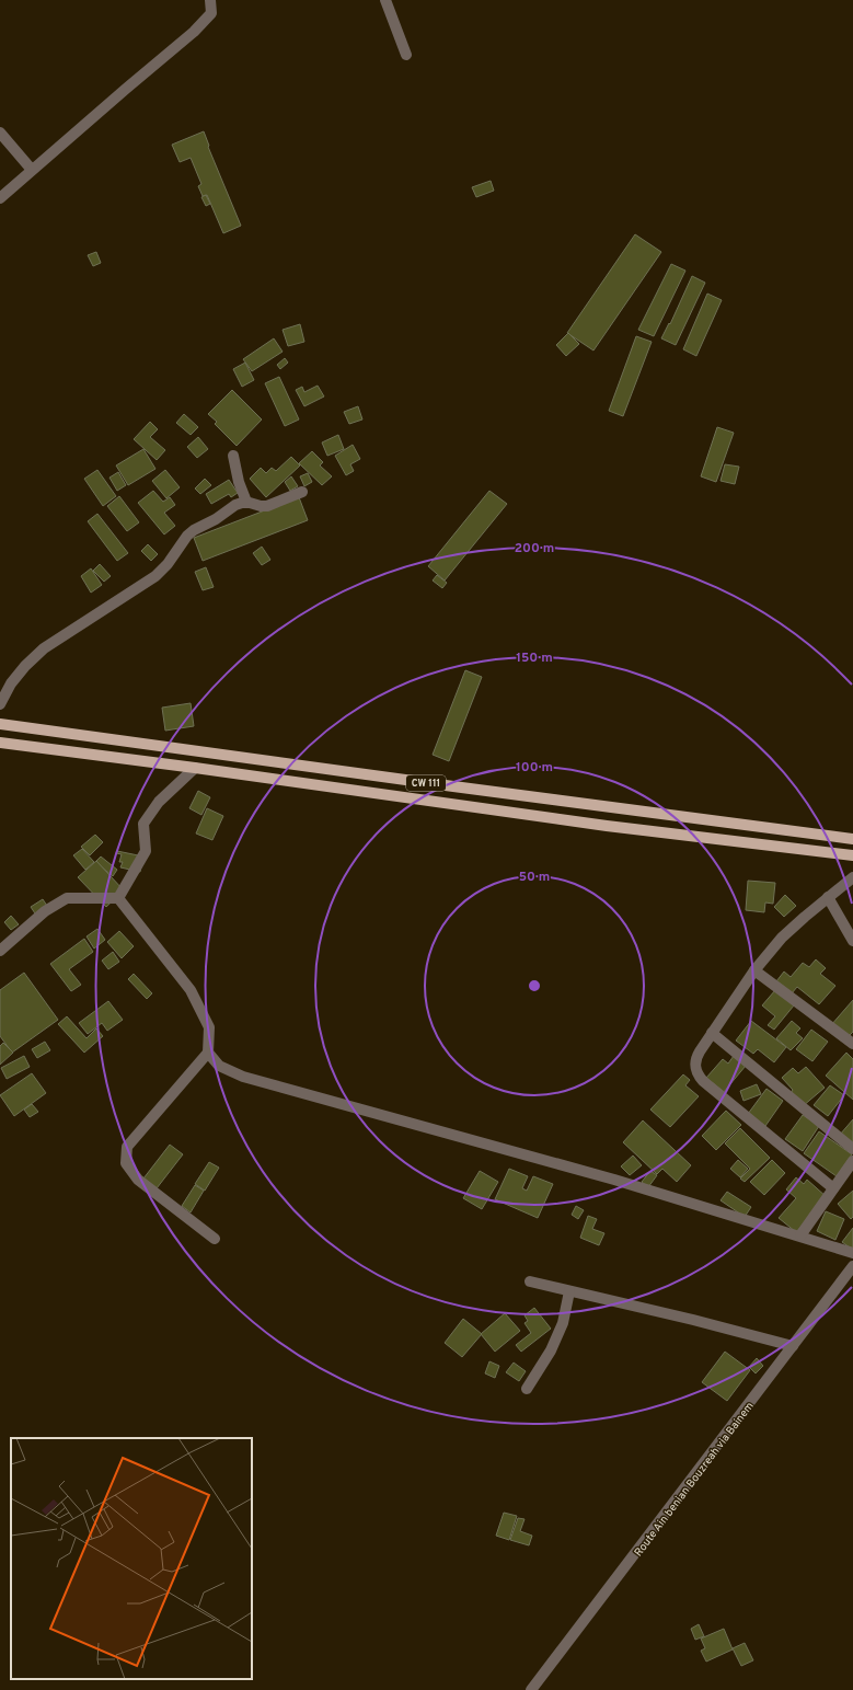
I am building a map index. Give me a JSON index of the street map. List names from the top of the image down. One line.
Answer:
{"streets":{"main road":["CW 111"],"street":["Route Ain benian Bouzreah via Bainem"]},"rings":["200 m","150 m","100 m","50 m"]}
